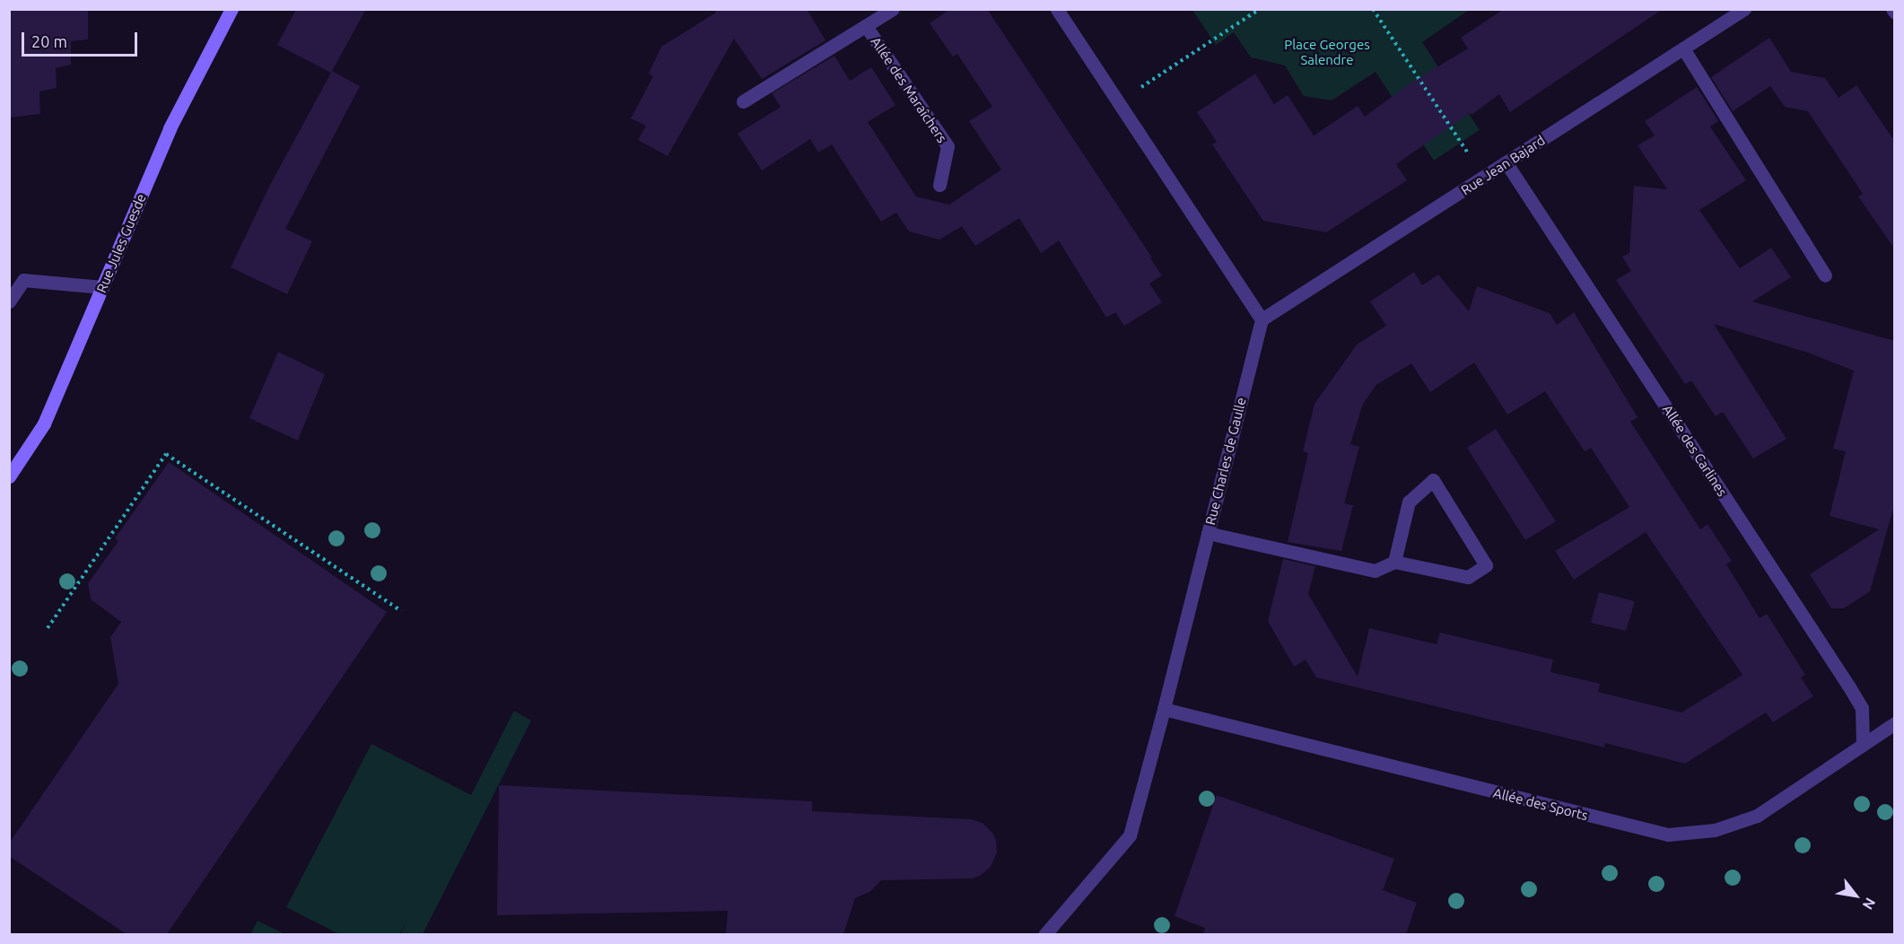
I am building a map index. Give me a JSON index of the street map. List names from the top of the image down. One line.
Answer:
{"streets":{"street":["Allée des Maraîchers","Rue Jean Bajard","Rue Jules Guesde","Allée des Carlines","Rue Charles de Gaulle","Allée des Sports"]},"crossings":[["Rue Jean Bajard","Allée des Carlines"],["Rue Jean Bajard","Rue Charles de Gaulle"],["Allée des Carlines","Allée des Sports"],["Rue Charles de Gaulle","Allée des Sports"]],"parks":["Place Georges Salendre"],"scale_bar":"20 m","north":"bottom right"}
